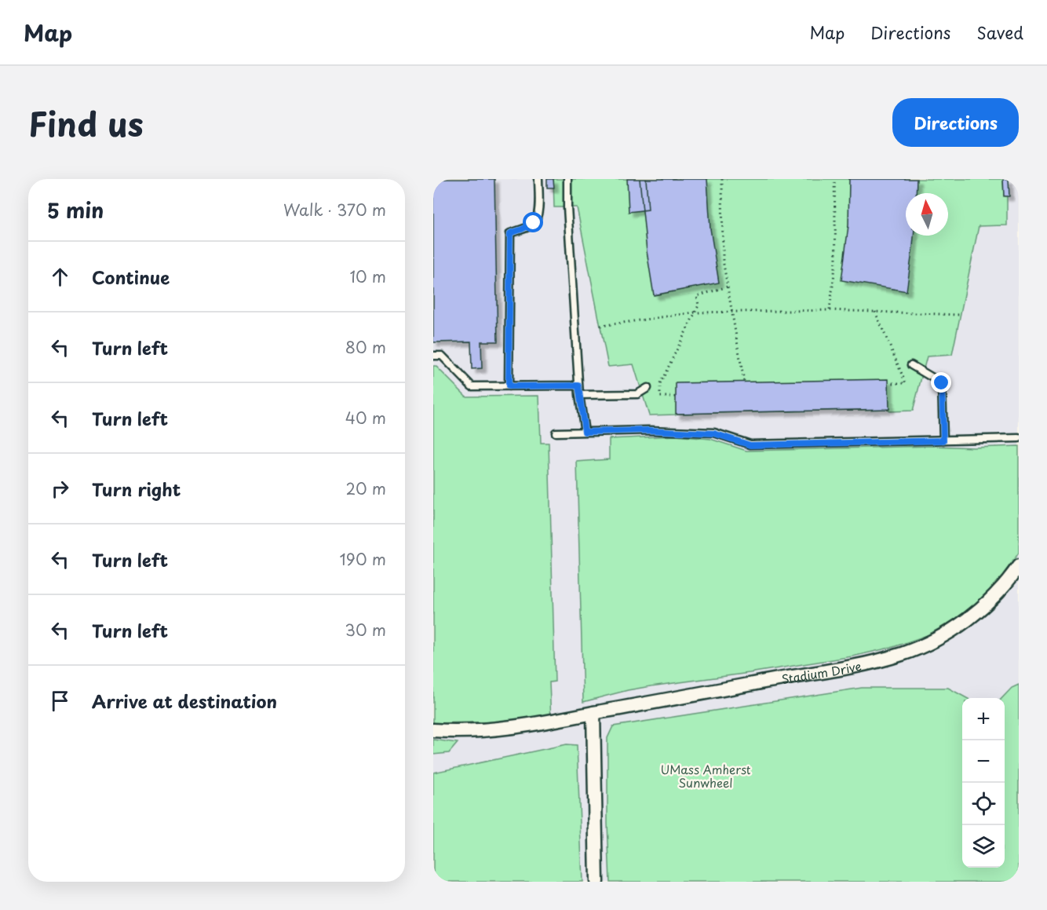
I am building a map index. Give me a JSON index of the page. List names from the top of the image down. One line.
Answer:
{"streets":{"street":["Stadium Drive"]},"parks":["UMass Amherst Sunwheel"],"north":"top","page":{"header":"Map","nav":["Map","Directions","Saved"],"title":"Find us","buttons":"Directions","heading":["5 min","Walk · 370 m"],"list":[["Continue","10 m"],["Turn left","80 m"],["Turn left","40 m"],["Turn right","20 m"],["Turn left","190 m"],["Turn left","30 m"],"Arrive at destination"],"map_buttons":["+","−"]}}
